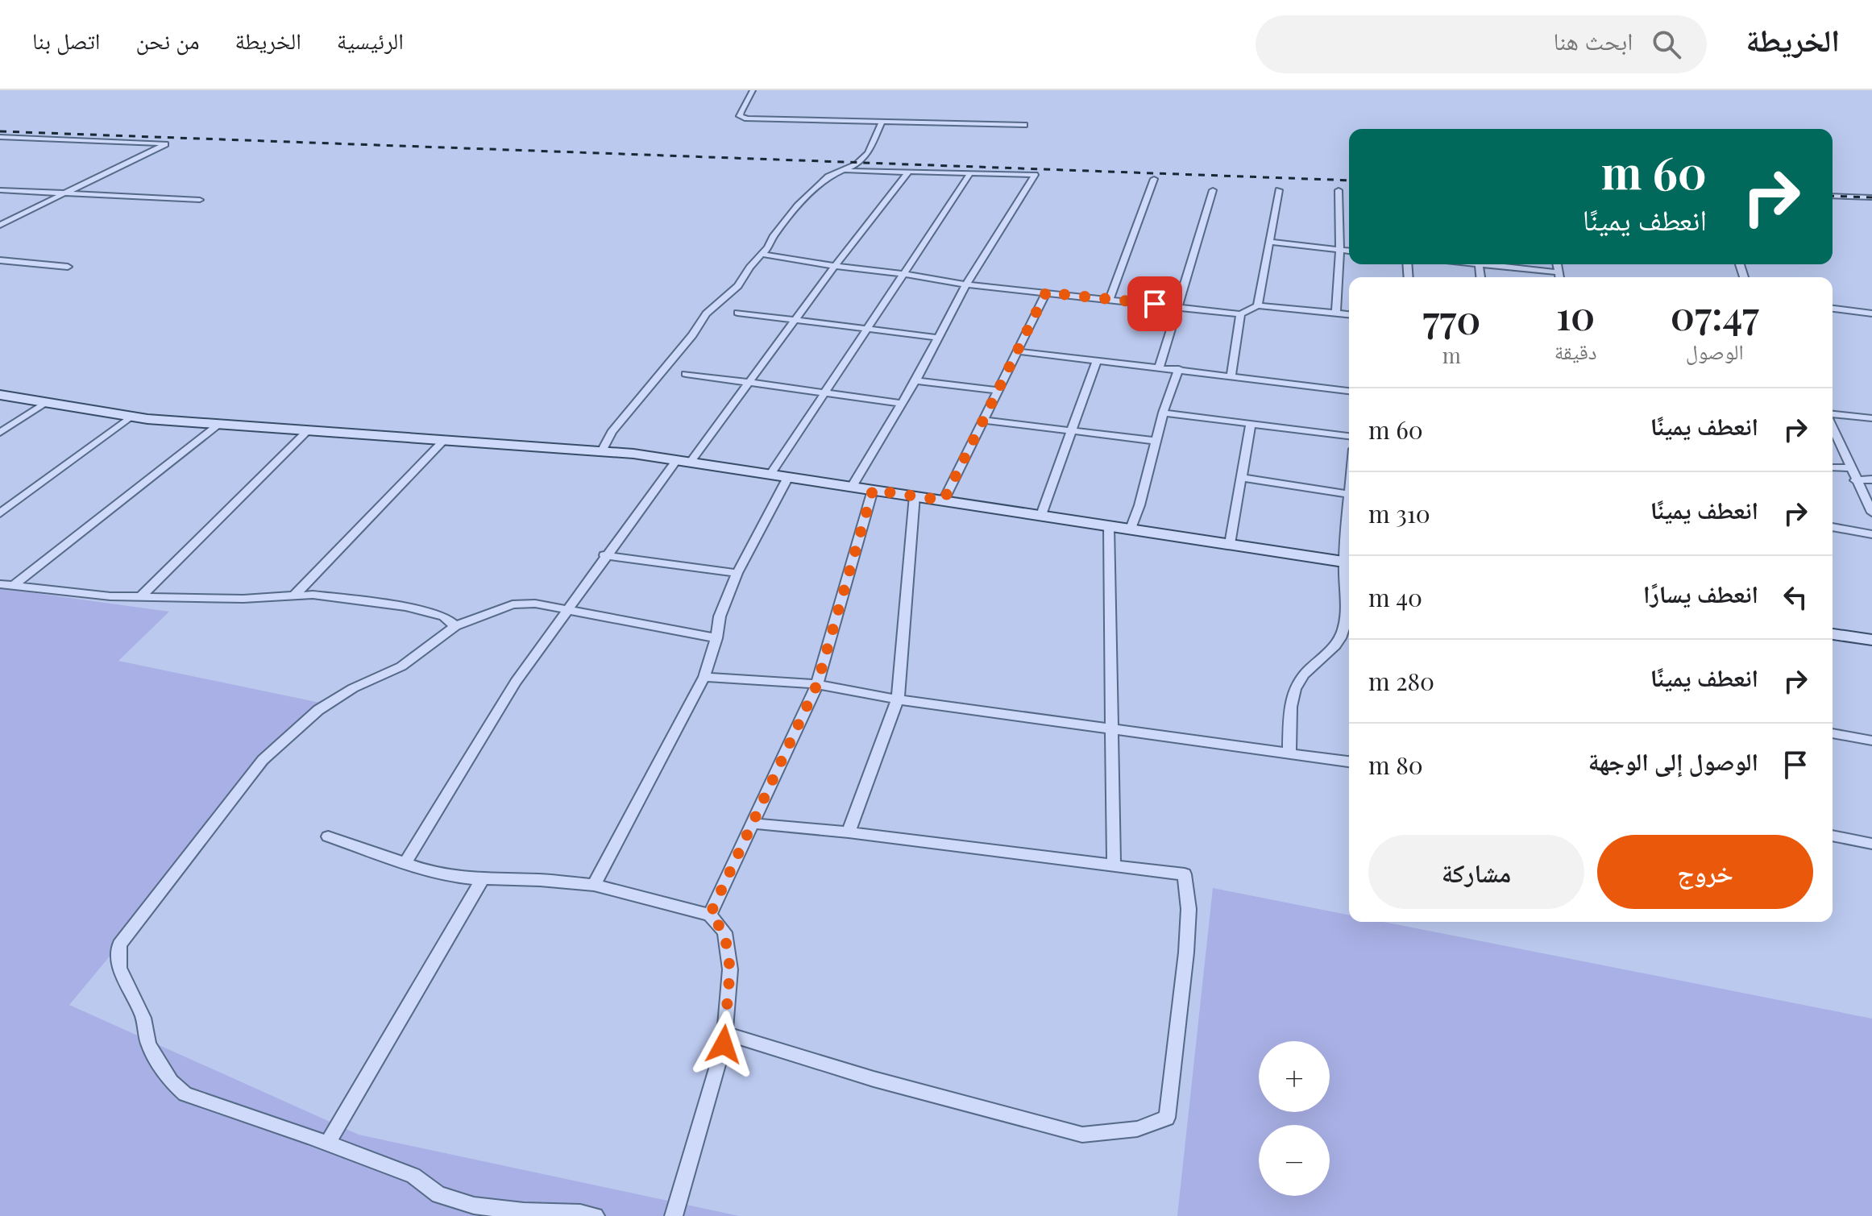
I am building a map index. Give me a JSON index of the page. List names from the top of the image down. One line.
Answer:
{"page":{"header":"الخريطة","search":"ابحث هنا","nav":["الرئيسية","الخريطة","من نحن","اتصل بنا"],"turn":["60 m","انعطف يمينًا"],"eta":["07:47","الوصول","10","دقيقة","770","m"],"list":[{"name":"انعطف يمينًا","value":"60 m"},{"name":"انعطف يمينًا","value":"310 m"},{"name":"انعطف يسارًا","value":"40 m"},{"name":"انعطف يمينًا","value":"280 m"},{"name":"الوصول إلى الوجهة","value":"80 m"}],"buttons":["خروج","مشاركة"],"map_buttons":["+","−"]}}
